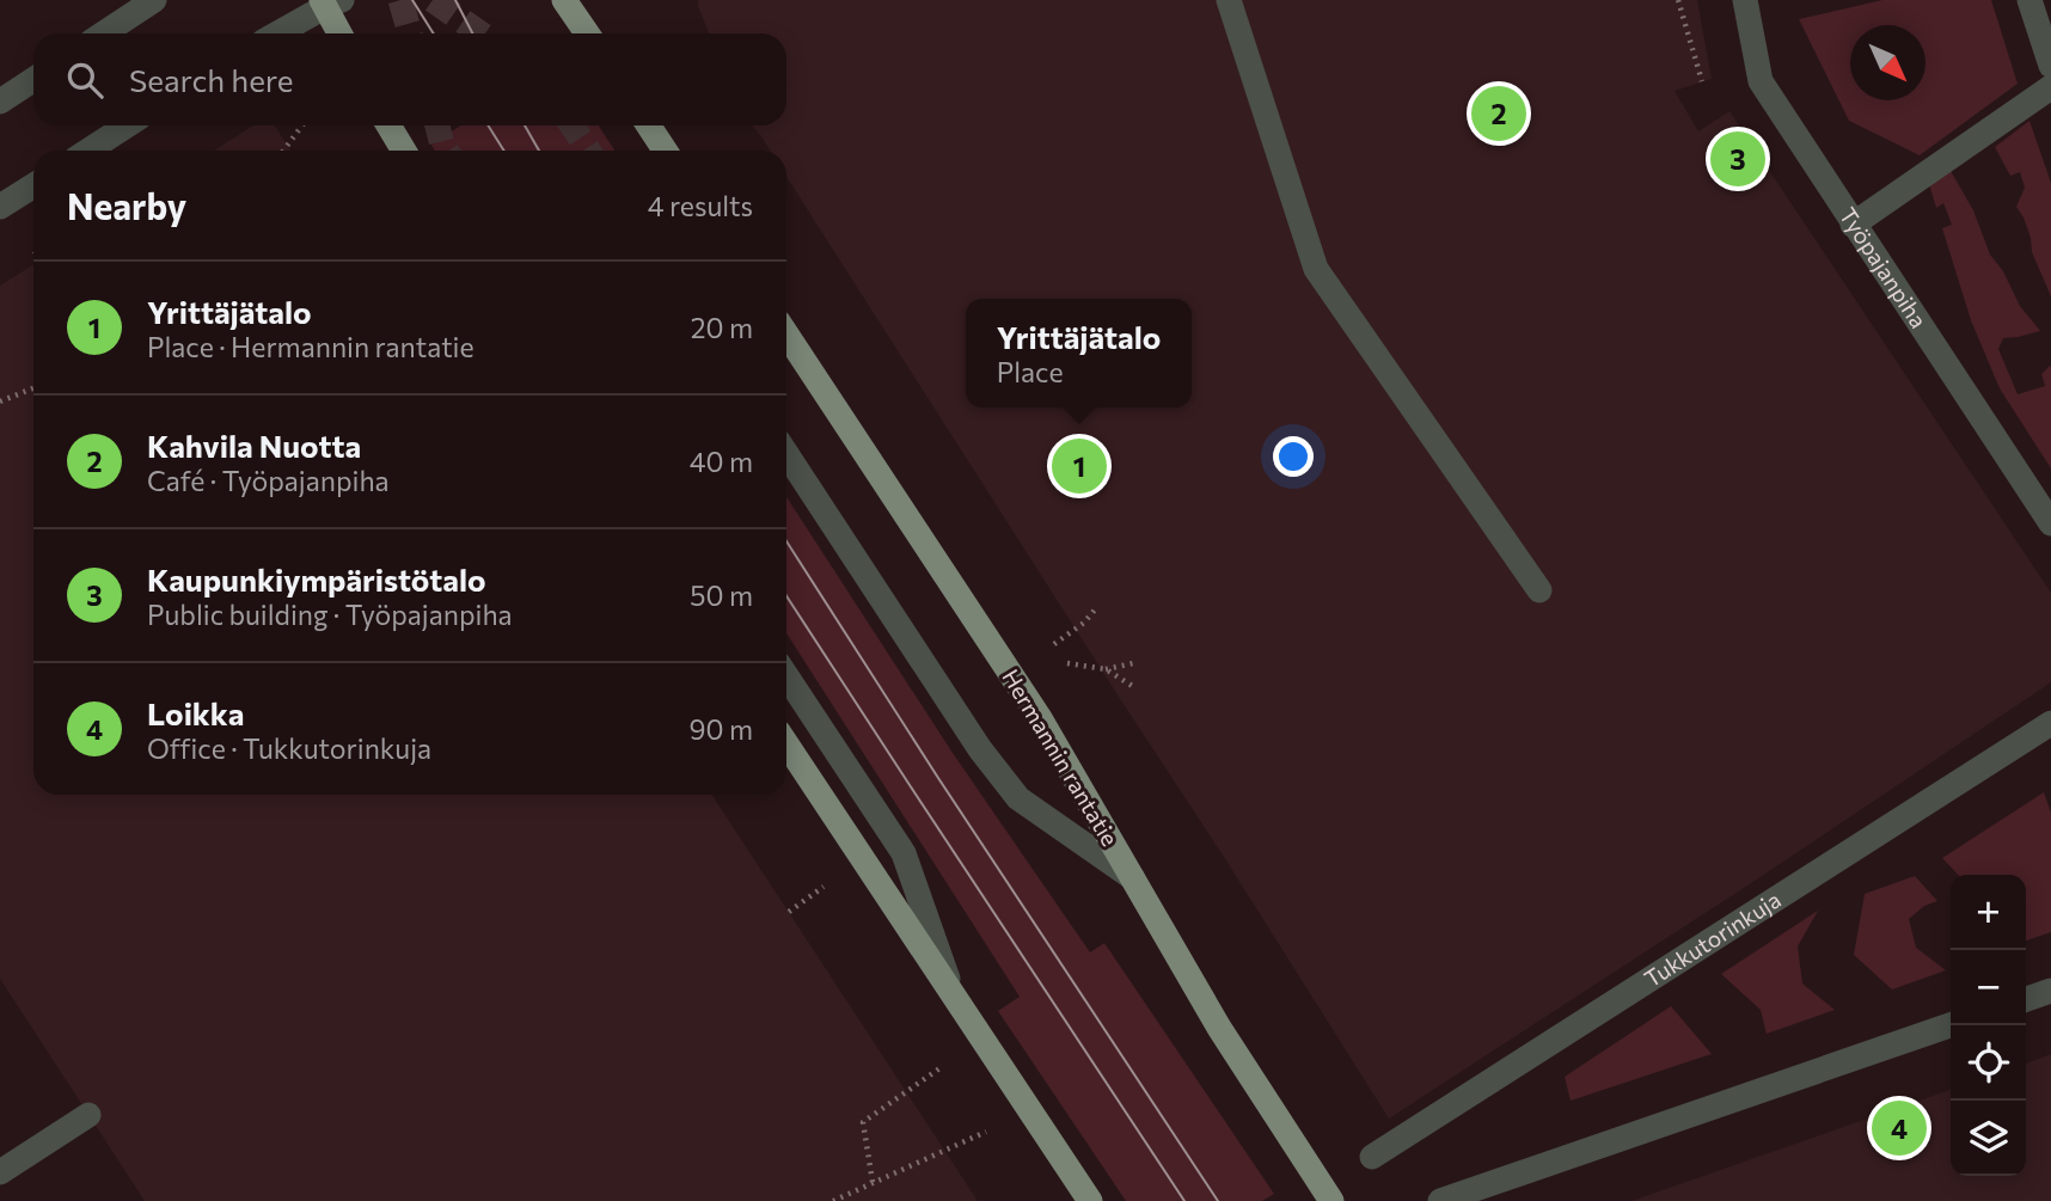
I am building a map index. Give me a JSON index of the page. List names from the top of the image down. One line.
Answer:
{"streets":{"main road":["Hermannin rantatie"],"street":["Työpajanpiha","Tukkutorinkuja"]},"north":"bottom right","page":{"search":"Search here","pins":["2","3","1","4"],"heading":["Nearby","4 results"],"list":[{"mark":"1","name":"Yrittäjätalo","note":"Place · Hermannin rantatie","value":"20 m"},{"mark":"2","name":"Kahvila Nuotta","note":"Café · Työpajanpiha","value":"40 m"},{"mark":"3","name":"Kaupunkiympäristötalo","note":"Public building · Työpajanpiha","value":"50 m"},{"mark":"4","name":"Loikka","note":"Office · Tukkutorinkuja","value":"90 m"}],"popup":["Yrittäjätalo","Place"],"map_buttons":["+","−"]}}
